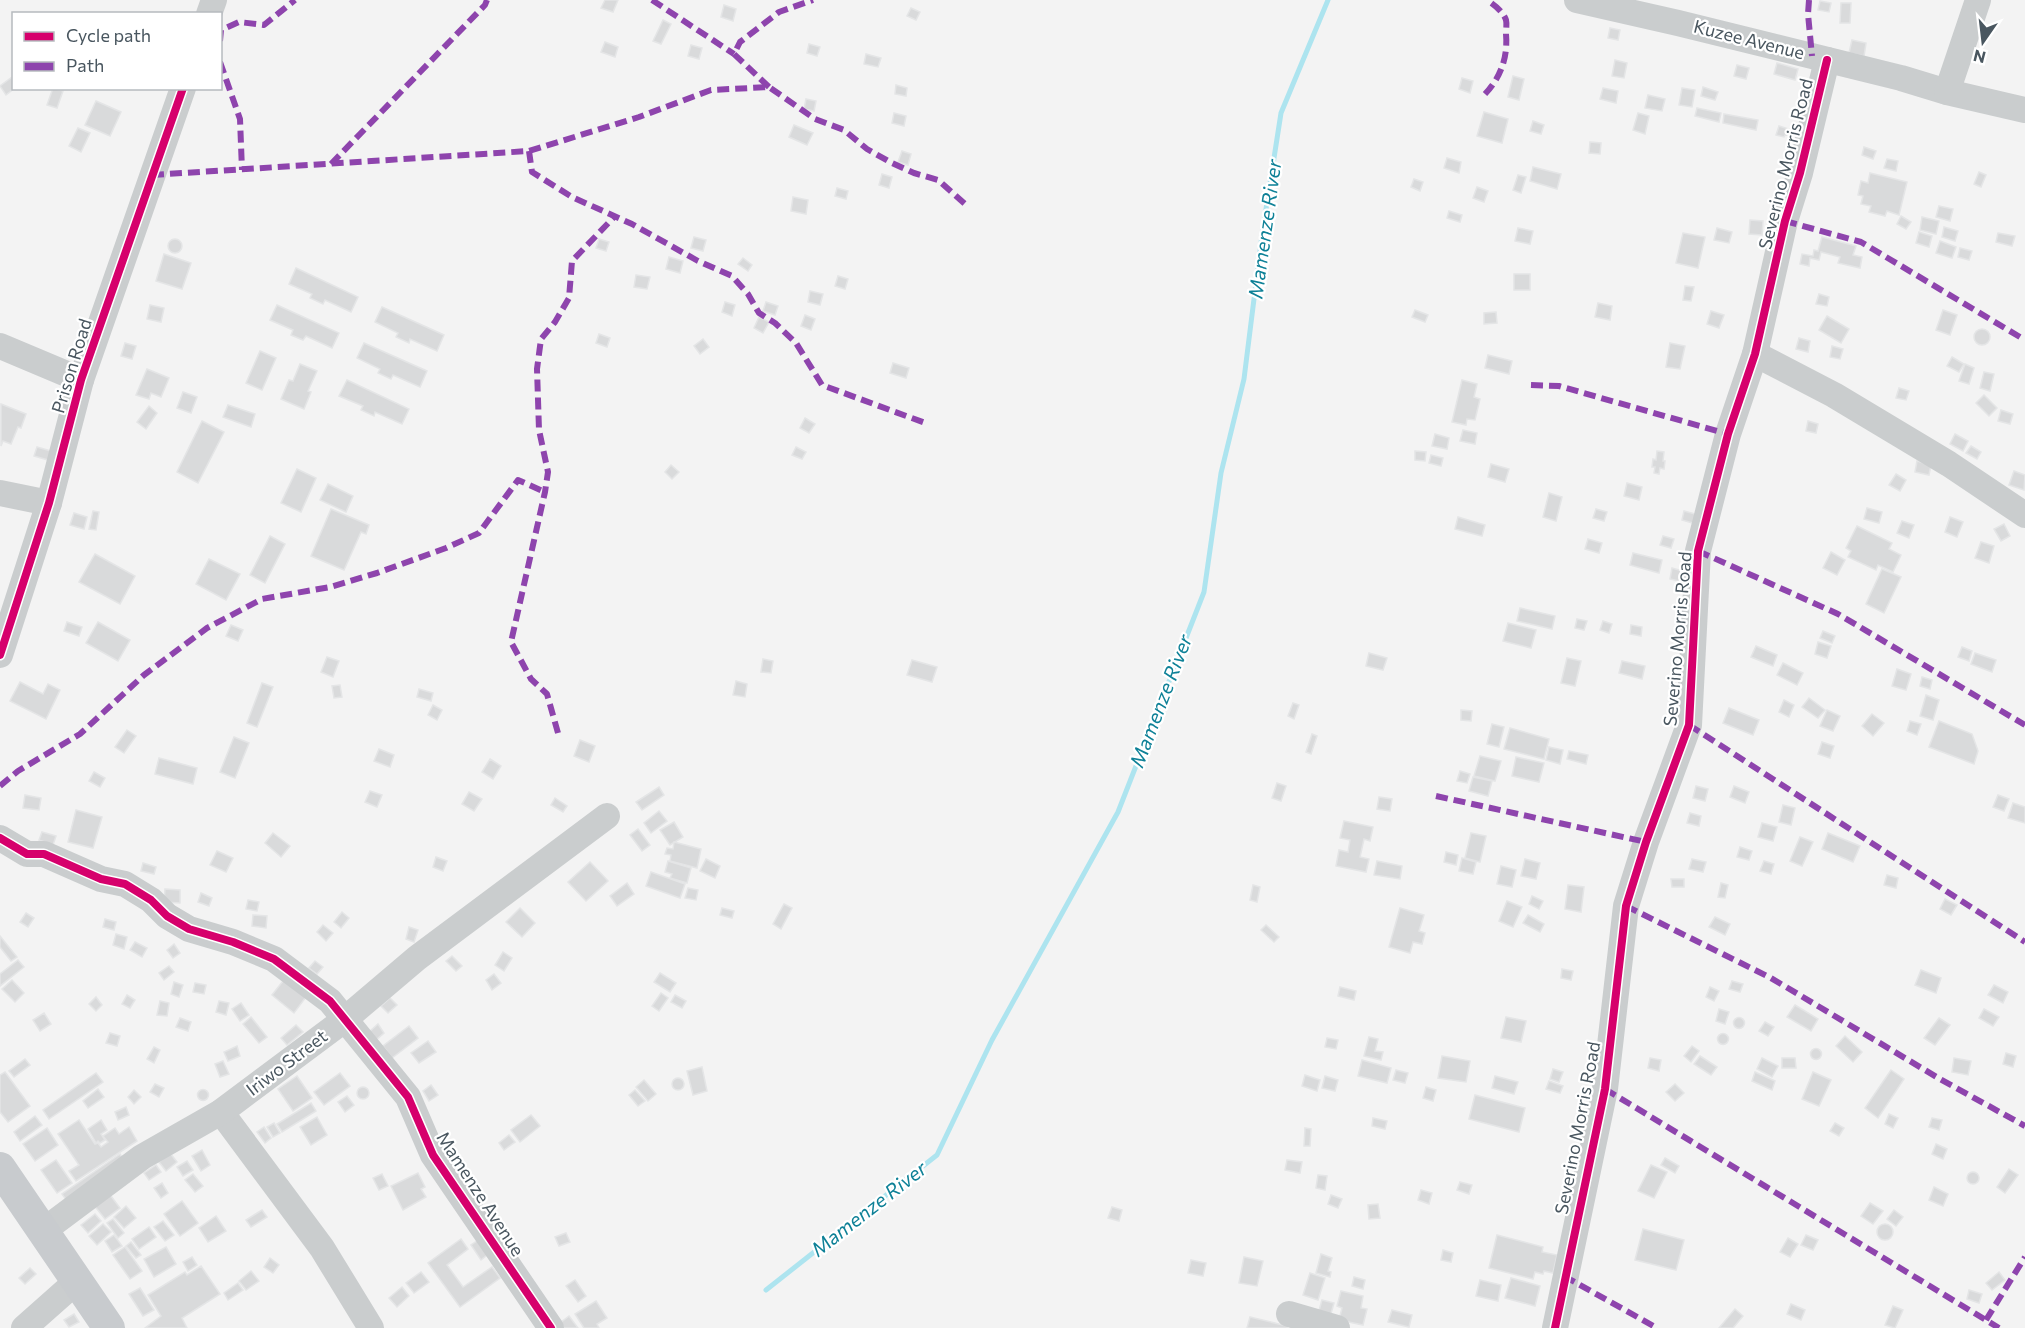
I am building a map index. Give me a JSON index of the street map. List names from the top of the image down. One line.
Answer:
{"streets":{"street":["Kuzee Avenue","Severino Morris Road","Prison Road","Iriwo Street","Mamenze Avenue"]},"crossings":[["Kuzee Avenue","Severino Morris Road"],["Iriwo Street","Mamenze Avenue"]],"water":["Mamenze River"],"legend":["Cycle path","Path"],"north":"bottom"}
